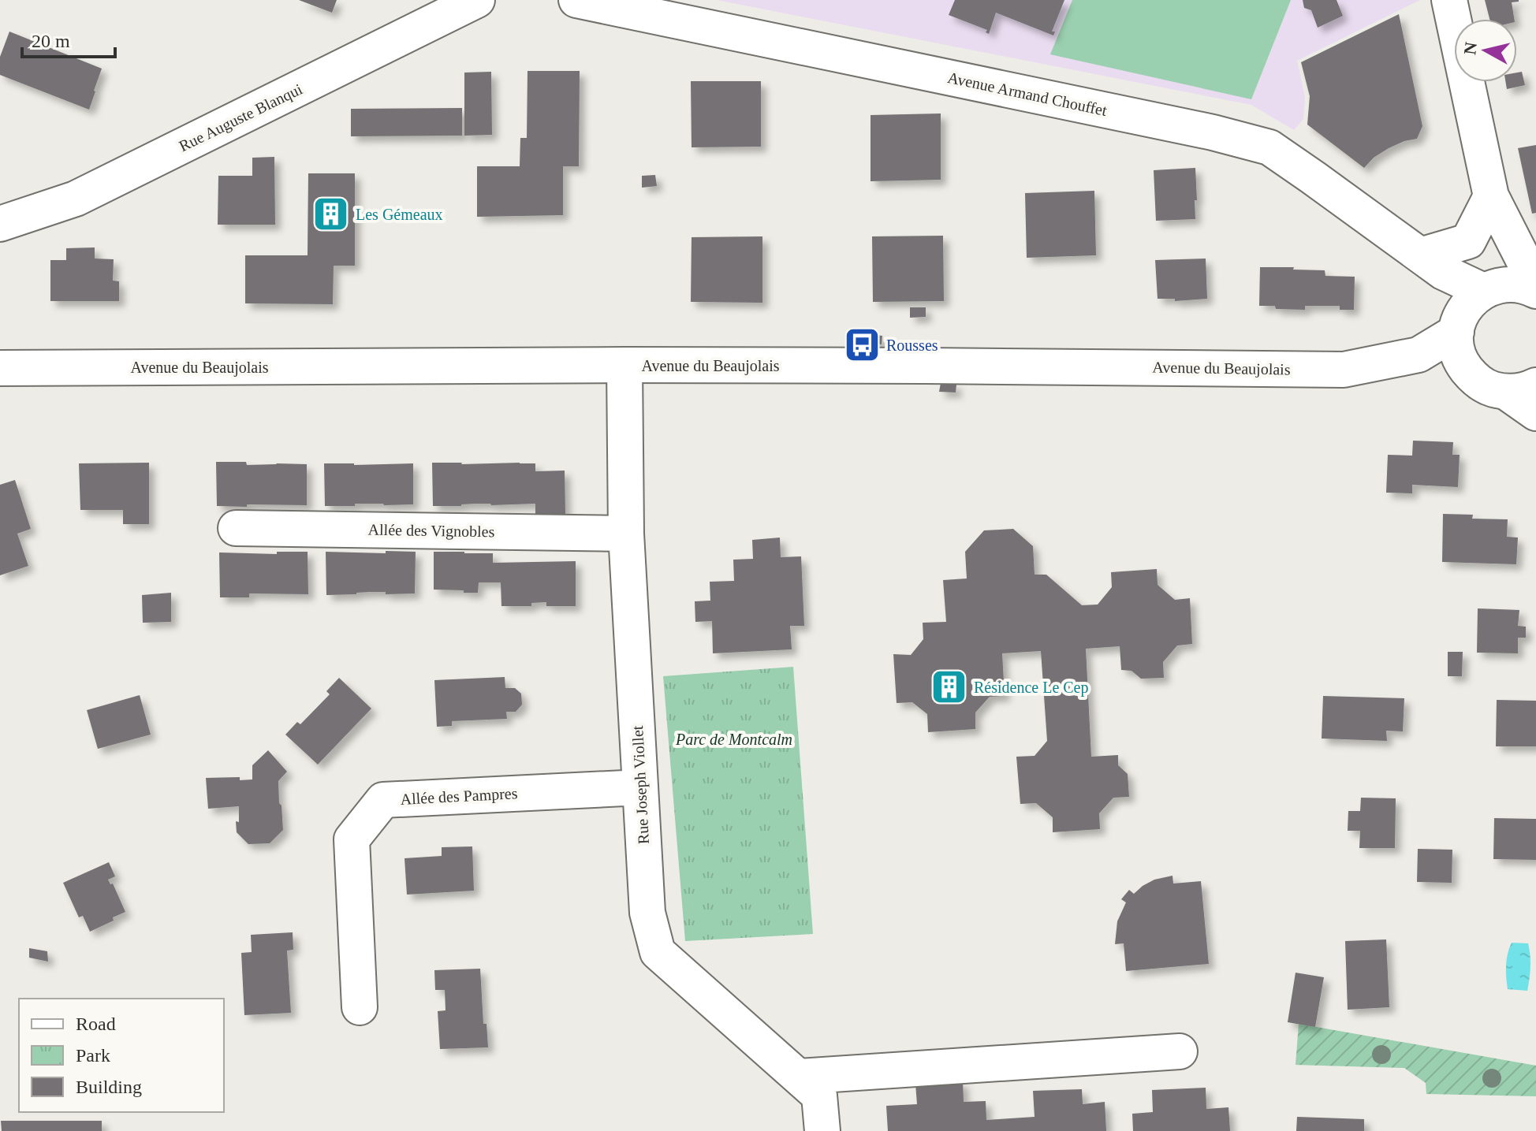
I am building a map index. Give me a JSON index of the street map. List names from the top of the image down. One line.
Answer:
{"streets":{"street":["Avenue Armand Chouffet","Rue Auguste Blanqui","Avenue du Beaujolais","Allée des Vignobles","Rue Joseph Viollet","Allée des Pampres"]},"crossings":[["Avenue Armand Chouffet","Avenue du Beaujolais"],["Avenue du Beaujolais","Rue Joseph Viollet"],["Allée des Vignobles","Rue Joseph Viollet"],["Rue Joseph Viollet","Allée des Pampres"]],"parks":["Parc de Montcalm"],"places":{"building":["Les Gémeaux","Résidence Le Cep"],"bus stop":["Rousses"]},"legend":["Road","Park","Building"],"scale_bar":"20 m","north":"left"}
